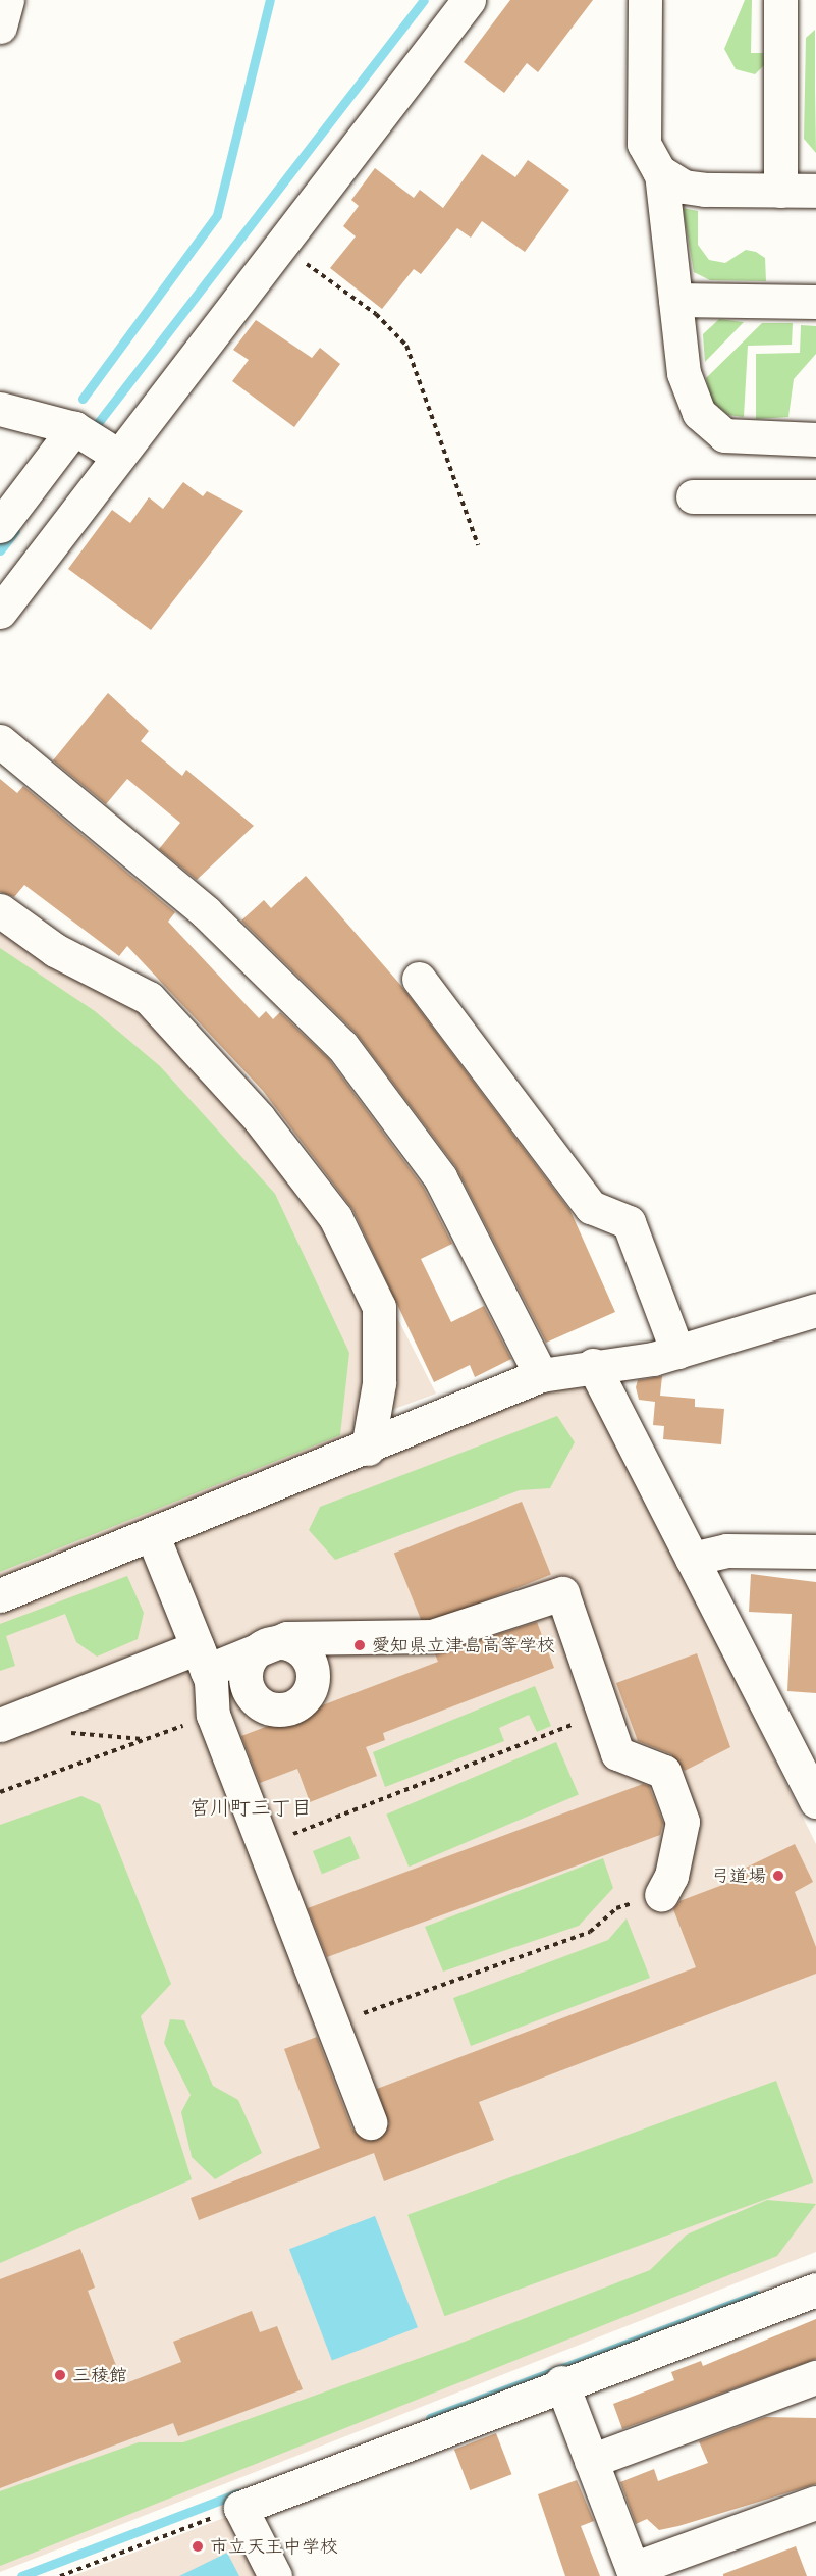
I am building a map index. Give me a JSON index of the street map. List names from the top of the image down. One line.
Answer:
{"districts":["宮川町三丁目"],"places":["愛知県立津島高等学校","弓道場","三稜館","市立天王中学校"]}
